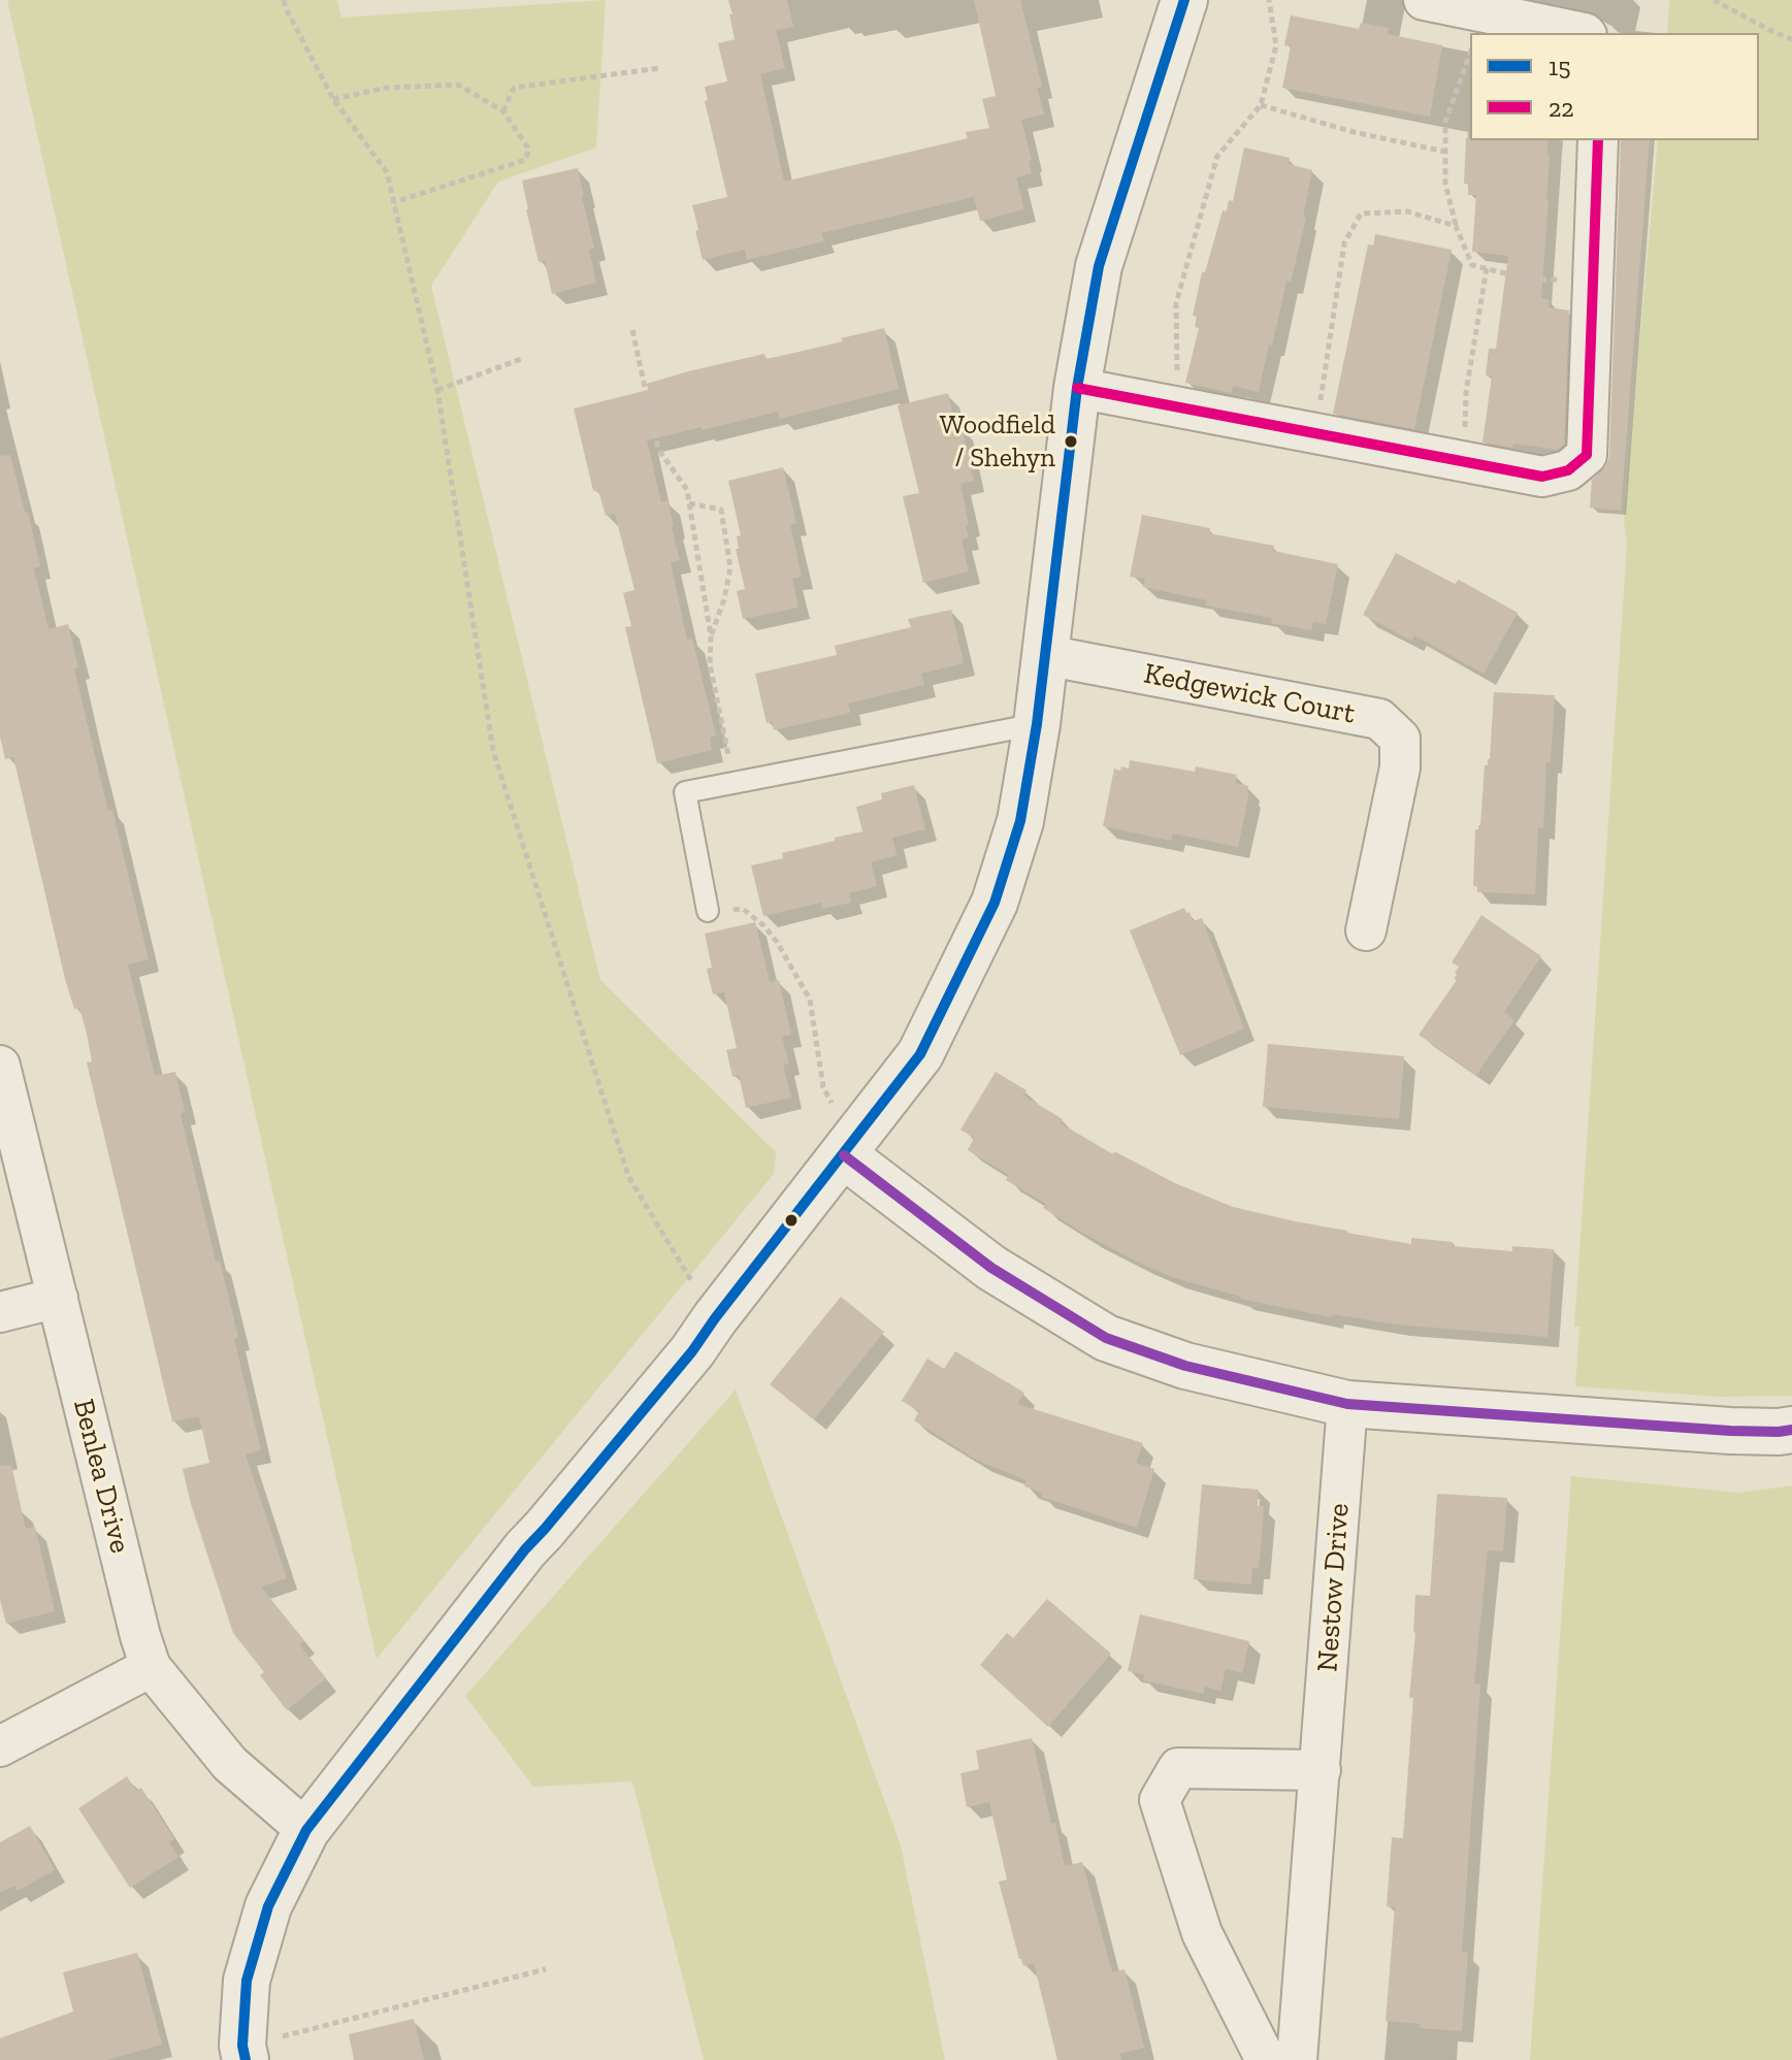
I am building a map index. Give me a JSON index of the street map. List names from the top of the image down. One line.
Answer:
{"streets":{"street":["Kedgewick Court","Benlea Drive","Nestow Drive"]},"places":["Woodfield / Shehyn"],"lines":["transit line 15","transit line 22"],"legend":["15","22"]}
